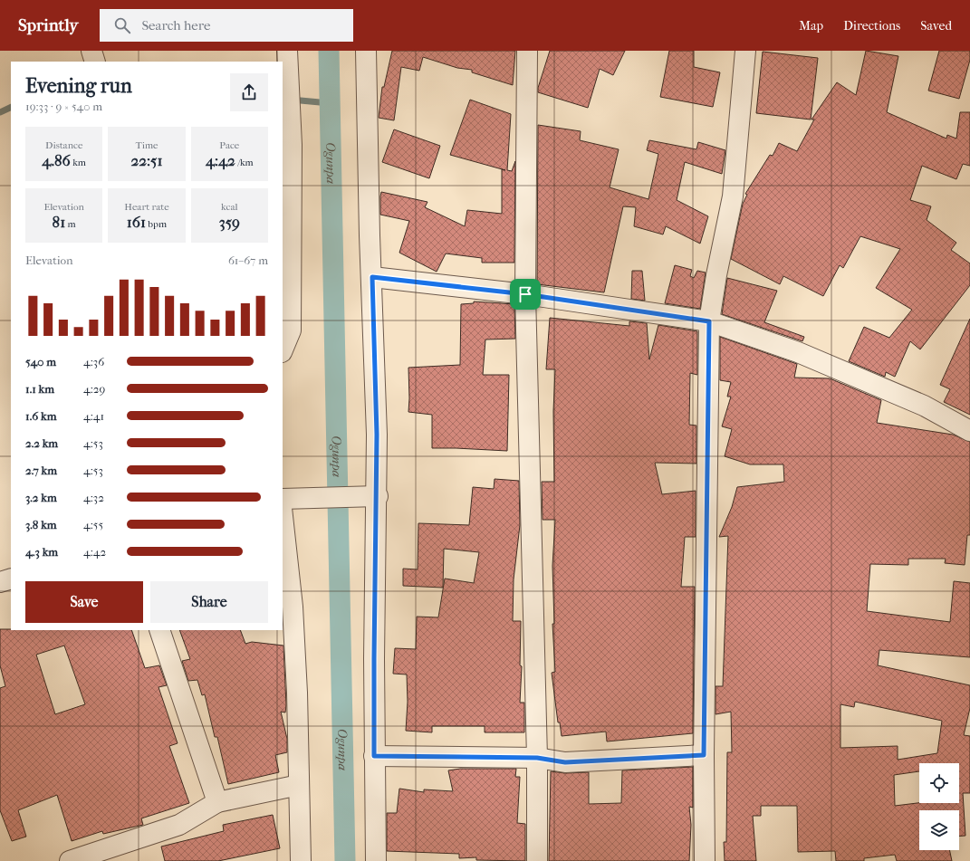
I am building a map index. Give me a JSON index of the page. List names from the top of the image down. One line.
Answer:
{"water":["Ogunpa"],"page":{"header":"Sprintly","search":"Search here","nav":["Map","Directions","Saved"],"heading":["Evening run","19:33 · 9 × 540 m"],"stats":[["Distance","4.86 km"],["Time","22:51"],["Pace","4:42 /km"],["Elevation","81 m"],["Heart rate","161 bpm"],["kcal","359"]],"chart":["Elevation","61–67 m"],"list":[{"name":"540 m","note":"4:36"},{"name":"1.1 km","note":"4:29"},{"name":"1.6 km","note":"4:41"},{"name":"2.2 km","note":"4:53"},{"name":"2.7 km","note":"4:53"},{"name":"3.2 km","note":"4:32"},{"name":"3.8 km","note":"4:55"},{"name":"4.3 km","note":"4:42"}],"buttons":["Save","Share"]}}
